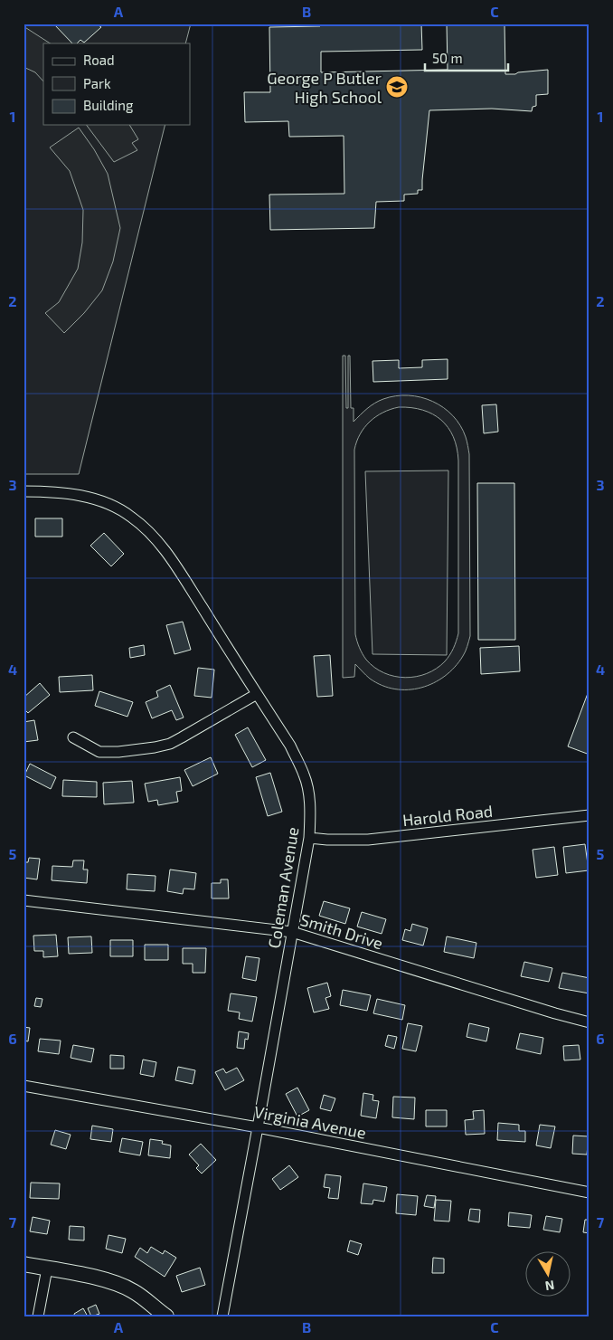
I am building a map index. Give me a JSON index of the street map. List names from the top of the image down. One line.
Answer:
{"streets":{"street":["Harold Road","Coleman Avenue","Smith Drive","Virginia Avenue"]},"crossings":[["Harold Road","Coleman Avenue"],["Coleman Avenue","Smith Drive"],["Coleman Avenue","Virginia Avenue"]],"places":{"school or university":["George P Butler High School"]},"legend":["Road","Park","Building"],"scale_bar":"50 m","north":"bottom","grid":{"columns":["A","B","C"],"rows":["1","2","3","4","5","6","7"]}}
